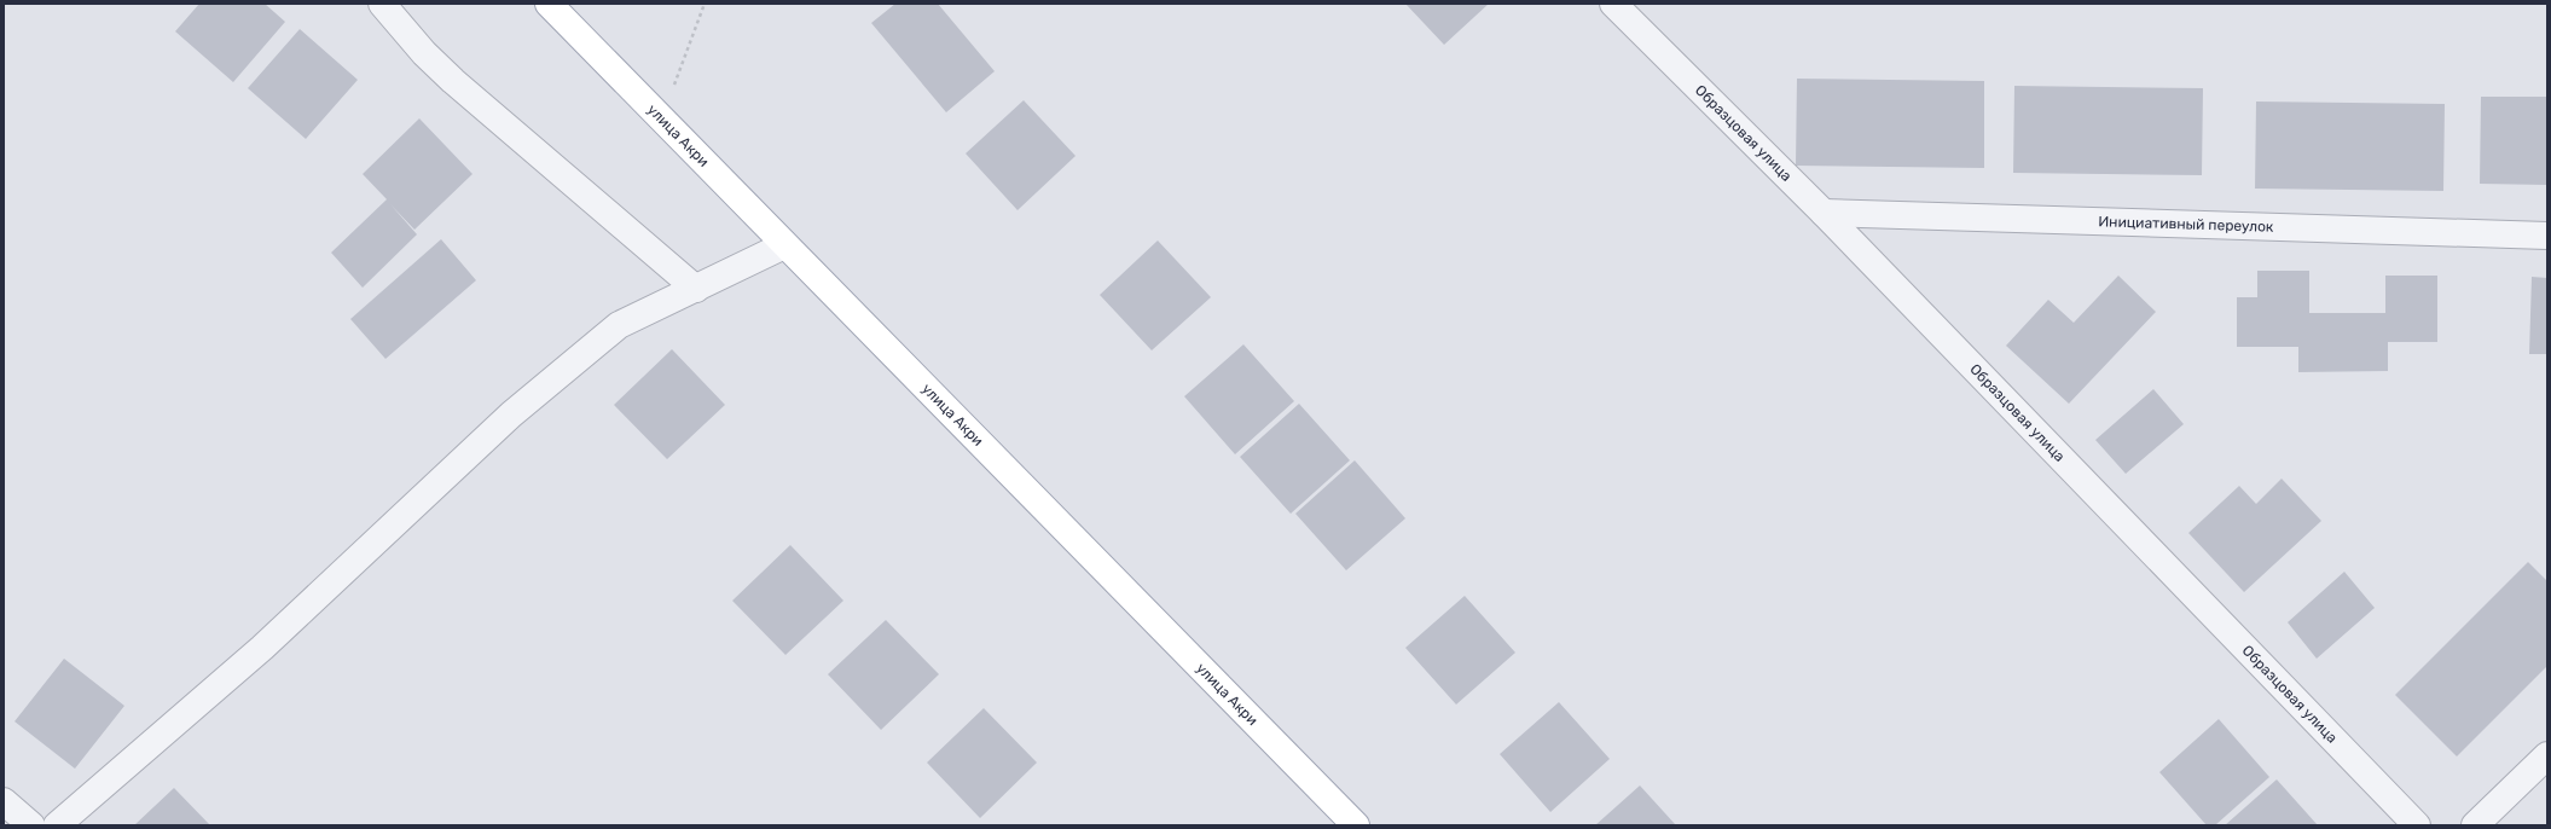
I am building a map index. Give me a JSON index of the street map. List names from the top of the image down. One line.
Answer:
{"streets":{"main road":["улица Акри"],"street":["Образцовая улица","Инициативный переулок"]},"crossings":[["Образцовая улица","Инициативный переулок"]]}
